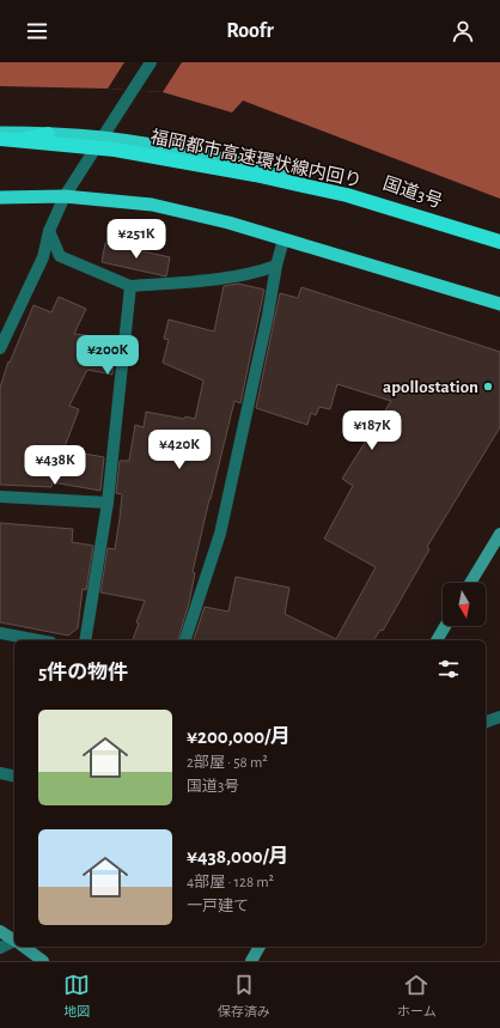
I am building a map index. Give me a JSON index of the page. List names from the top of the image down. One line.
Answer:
{"streets":{"highway":["福岡都市高速環状線内回り","国道3号"]},"places":["apollostation"],"north":"bottom","page":{"header":"Roofr","price":["¥251K","¥200K","¥187K","¥420K","¥438K"],"heading":"5件の物件","list":[{"name":"¥200,000/月","note":"2部屋 · 58 m² · 国道3号"},{"name":"¥438,000/月","note":"4部屋 · 128 m² · 一戸建て"}],"tabs":["地図","保存済み","ホーム"]}}
